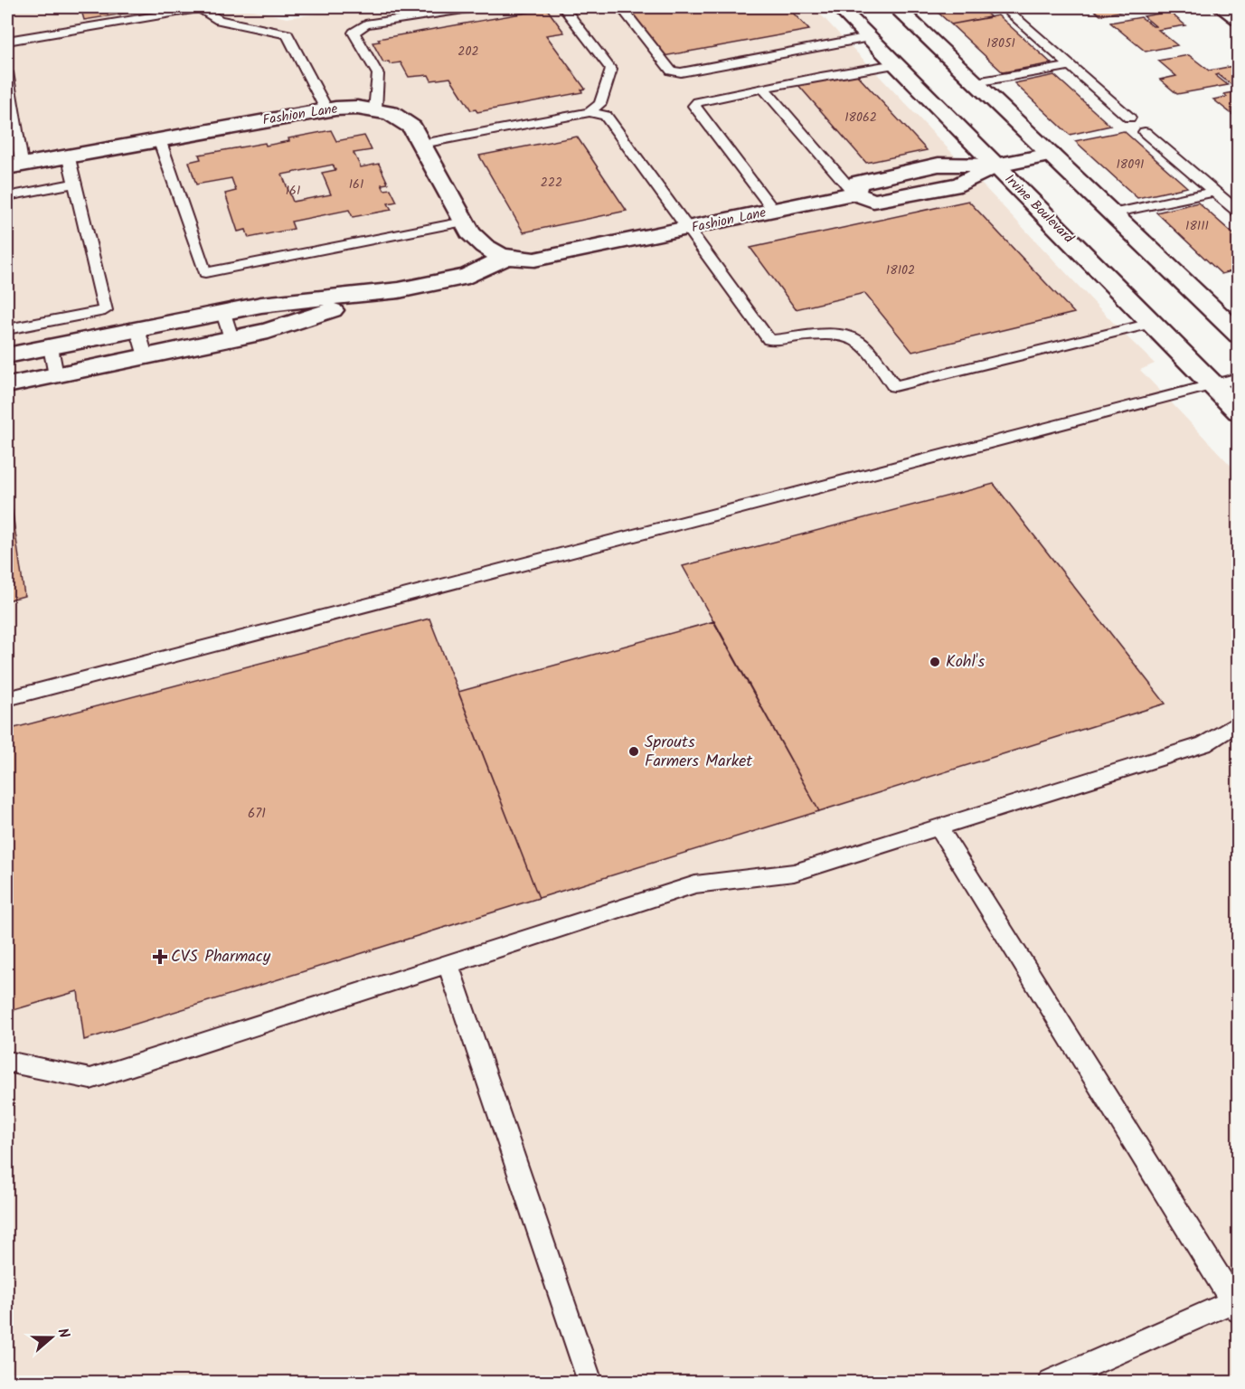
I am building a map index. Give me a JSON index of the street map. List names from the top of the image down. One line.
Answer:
{"streets":{"street":["Fashion Lane","Irvine Boulevard"]},"crossings":[["Fashion Lane","Irvine Boulevard"]],"places":{"other":["Kohl's","Sprouts Farmers Market"],"health":["CVS Pharmacy"]},"house_numbers":["18051","202","18062","18091","222","161","161","18111","18102","671"],"north":"right"}
